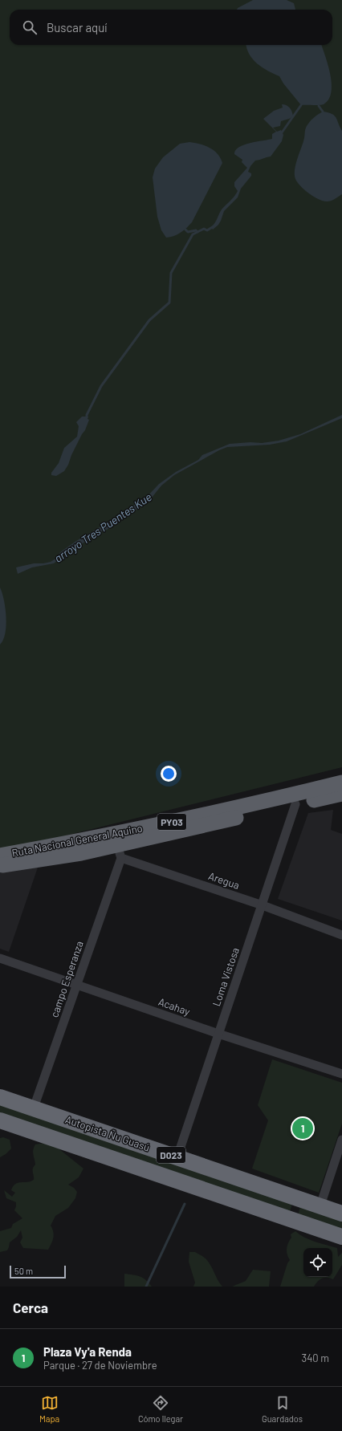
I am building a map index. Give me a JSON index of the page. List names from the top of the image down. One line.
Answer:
{"streets":{"highway":["PY03","Ruta Nacional General Aquino","Autopista Ñu Guasú","D023"],"street":["Aregua","Loma Vistosa","campo Esperanza","Acahay"]},"crossings":[["Ruta Nacional General Aquino","Aregua"],["Ruta Nacional General Aquino","Loma Vistosa"],["Ruta Nacional General Aquino","campo Esperanza"],["Aregua","Loma Vistosa"],["Aregua","campo Esperanza"],["Loma Vistosa","Acahay"],["Loma Vistosa","Autopista Ñu Guasú"],["campo Esperanza","Acahay"],["campo Esperanza","Autopista Ñu Guasú"]],"water":["arroyo Tres Puentes Kue"],"scale_bar":"50 m","page":{"search":"Buscar aquí","pins":"1","scale":"50 m","heading":"Cerca","list":[{"mark":"1","name":"Plaza Vy'a Renda","note":"Parque · 27 de Noviembre","value":"340 m"}],"nav":["Mapa","Cómo llegar","Guardados"]}}
